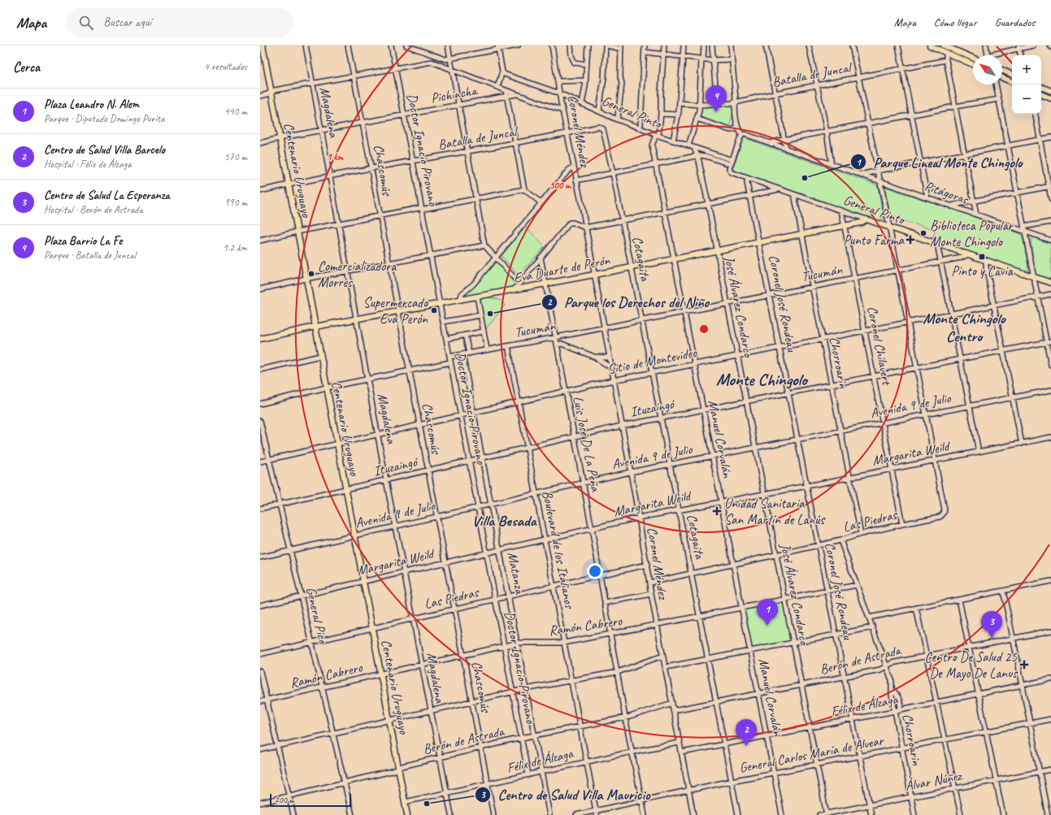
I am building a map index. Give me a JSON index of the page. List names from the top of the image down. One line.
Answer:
{"streets":{"main road":["General Pinto","Centenario Uruguayo","Eva Duarte de Perón"],"street":["Batalla de Juncal","Pichincha","Magdalena","Coronel Méndez","Doctor Ignacio Pirovano","Chascomús","Pitágoras","Cotagaita","Tucumán","Coronel José Rondeau","José Álvarez Condarco","Coronel Chilavert","Sitio de Montevideo","Chorroarin","Avenida 9 de Julio","Ituzaingó","Manuel Corvalán","Luis José De La Peña","Margarita Weild","Las Piedras","Boulevard de los Italianos","Matanza","General Pico","Ramón Cabrero","Berón de Astrada","Félix de Álzaga","General Carlos María de Alvear","Álvar Núñez"]},"crossings":[["Batalla de Juncal","Magdalena"],["Batalla de Juncal","Coronel Méndez"],["Batalla de Juncal","Doctor Ignacio Pirovano"],["Batalla de Juncal","Centenario Uruguayo"],["Batalla de Juncal","Chascomús"],["Batalla de Juncal","Cotagaita"],["Pichincha","Magdalena"],["Pichincha","Doctor Ignacio Pirovano"],["Pichincha","Centenario Uruguayo"],["Pichincha","Chascomús"],["Magdalena","Eva Duarte de Perón"],["Magdalena","Sitio de Montevideo"],["Magdalena","Avenida 9 de Julio"],["Magdalena","Ituzaingó"],["Magdalena","Margarita Weild"],["Magdalena","Las Piedras"],["Magdalena","Ramón Cabrero"],["Magdalena","Berón de Astrada"],["Magdalena","Félix de Álzaga"],["General Pinto","Coronel Méndez"],["General Pinto","Eva Duarte de Perón"],["General Pinto","Tucumán"],["General Pinto","Coronel José Rondeau"],["General Pinto","José Álvarez Condarco"],["General Pinto","Coronel Chilavert"],["General Pinto","Chorroarin"],["General Pinto","Manuel Corvalán"],["Coronel Méndez","Eva Duarte de Perón"],["Coronel Méndez","Tucumán"],["Coronel Méndez","Sitio de Montevideo"],["Coronel Méndez","Avenida 9 de Julio"],["Coronel Méndez","Ituzaingó"],["Coronel Méndez","Margarita Weild"],["Coronel Méndez","Las Piedras"],["Coronel Méndez","Ramón Cabrero"],["Coronel Méndez","Berón de Astrada"],["Coronel Méndez","Félix de Álzaga"],["Coronel Méndez","General Carlos María de Alvear"],["Doctor Ignacio Pirovano","Eva Duarte de Perón"],["Doctor Ignacio Pirovano","Tucumán"],["Doctor Ignacio Pirovano","Sitio de Montevideo"],["Doctor Ignacio Pirovano","Avenida 9 de Julio"],["Doctor Ignacio Pirovano","Ituzaingó"],["Doctor Ignacio Pirovano","Margarita Weild"],["Doctor Ignacio Pirovano","Las Piedras"],["Doctor Ignacio Pirovano","Ramón Cabrero"],["Doctor Ignacio Pirovano","Berón de Astrada"],["Doctor Ignacio Pirovano","Félix de Álzaga"],["Centenario Uruguayo","Eva Duarte de Perón"],["Centenario Uruguayo","Sitio de Montevideo"],["Centenario Uruguayo","Avenida 9 de Julio"],["Centenario Uruguayo","Ituzaingó"],["Centenario Uruguayo","Margarita Weild"],["Centenario Uruguayo","Las Piedras"],["Centenario Uruguayo","Ramón Cabrero"],["Centenario Uruguayo","Berón de Astrada"],["Centenario Uruguayo","Félix de Álzaga"],["Chascomús","Eva Duarte de Perón"],["Chascomús","Sitio de Montevideo"],["Chascomús","Avenida 9 de Julio"],["Chascomús","Ituzaingó"],["Chascomús","Margarita Weild"],["Chascomús","Las Piedras"],["Chascomús","Ramón Cabrero"],["Chascomús","Berón de Astrada"],["Chascomús","Félix de Álzaga"],["Cotagaita","Eva Duarte de Perón"],["Cotagaita","Tucumán"],["Cotagaita","Sitio de Montevideo"],["Cotagaita","Avenida 9 de Julio"],["Cotagaita","Ituzaingó"],["Cotagaita","Margarita Weild"],["Cotagaita","Las Piedras"],["Cotagaita","Ramón Cabrero"],["Cotagaita","Berón de Astrada"],["Cotagaita","Félix de Álzaga"],["Cotagaita","General Carlos María de Alvear"],["Eva Duarte de Perón","Coronel José Rondeau"],["Eva Duarte de Perón","José Álvarez Condarco"],["Eva Duarte de Perón","Coronel Chilavert"],["Eva Duarte de Perón","Chorroarin"],["Eva Duarte de Perón","Manuel Corvalán"],["Eva Duarte de Perón","Luis José De La Peña"],["Tucumán","Coronel José Rondeau"],["Tucumán","José Álvarez Condarco"],["Tucumán","Coronel Chilavert"],["Tucumán","Chorroarin"],["Tucumán","Manuel Corvalán"],["Tucumán","Luis José De La Peña"],["Tucumán","Boulevard de los Italianos"],["Tucumán","Matanza"],["Coronel José Rondeau","Sitio de Montevideo"],["Coronel José Rondeau","Avenida 9 de Julio"],["Coronel José Rondeau","Ituzaingó"],["Coronel José Rondeau","Margarita Weild"],["Coronel José Rondeau","Las Piedras"],["Coronel José Rondeau","Ramón Cabrero"],["Coronel José Rondeau","Berón de Astrada"],["Coronel José Rondeau","Félix de Álzaga"],["Coronel José Rondeau","General Carlos María de Alvear"],["Coronel José Rondeau","Álvar Núñez"],["José Álvarez Condarco","Sitio de Montevideo"],["José Álvarez Condarco","Avenida 9 de Julio"],["José Álvarez Condarco","Ituzaingó"],["José Álvarez Condarco","Margarita Weild"],["José Álvarez Condarco","Las Piedras"],["José Álvarez Condarco","Ramón Cabrero"],["José Álvarez Condarco","Berón de Astrada"],["José Álvarez Condarco","Félix de Álzaga"],["José Álvarez Condarco","General Carlos María de Alvear"],["José Álvarez Condarco","Álvar Núñez"],["Coronel Chilavert","Sitio de Montevideo"],["Coronel Chilavert","Avenida 9 de Julio"],["Coronel Chilavert","Ituzaingó"],["Coronel Chilavert","Margarita Weild"],["Coronel Chilavert","Las Piedras"],["Sitio de Montevideo","Chorroarin"],["Sitio de Montevideo","Manuel Corvalán"],["Sitio de Montevideo","Luis José De La Peña"],["Sitio de Montevideo","Boulevard de los Italianos"],["Sitio de Montevideo","Matanza"],["Sitio de Montevideo","General Pico"],["Chorroarin","Avenida 9 de Julio"],["Chorroarin","Ituzaingó"],["Chorroarin","Margarita Weild"],["Chorroarin","Las Piedras"],["Chorroarin","Ramón Cabrero"],["Chorroarin","Berón de Astrada"],["Chorroarin","Félix de Álzaga"],["Chorroarin","General Carlos María de Alvear"],["Chorroarin","Álvar Núñez"],["Avenida 9 de Julio","Manuel Corvalán"],["Avenida 9 de Julio","Luis José De La Peña"],["Avenida 9 de Julio","Boulevard de los Italianos"],["Avenida 9 de Julio","Matanza"],["Avenida 9 de Julio","General Pico"],["Ituzaingó","Manuel Corvalán"],["Ituzaingó","Luis José De La Peña"],["Ituzaingó","Boulevard de los Italianos"],["Ituzaingó","Matanza"],["Ituzaingó","General Pico"],["Manuel Corvalán","Margarita Weild"],["Manuel Corvalán","Las Piedras"],["Manuel Corvalán","Ramón Cabrero"],["Manuel Corvalán","Berón de Astrada"],["Manuel Corvalán","Félix de Álzaga"],["Manuel Corvalán","General Carlos María de Alvear"],["Luis José De La Peña","Margarita Weild"],["Luis José De La Peña","Las Piedras"],["Luis José De La Peña","Ramón Cabrero"],["Luis José De La Peña","Berón de Astrada"],["Luis José De La Peña","Félix de Álzaga"],["Luis José De La Peña","General Carlos María de Alvear"],["Margarita Weild","Las Piedras"],["Margarita Weild","Boulevard de los Italianos"],["Margarita Weild","Matanza"],["Margarita Weild","General Pico"],["Las Piedras","Boulevard de los Italianos"],["Las Piedras","Matanza"],["Las Piedras","General Pico"],["Boulevard de los Italianos","Ramón Cabrero"],["Boulevard de los Italianos","Berón de Astrada"],["Boulevard de los Italianos","Félix de Álzaga"],["Boulevard de los Italianos","General Carlos María de Alvear"],["Matanza","Ramón Cabrero"],["Matanza","Berón de Astrada"],["Matanza","Félix de Álzaga"],["General Pico","Ramón Cabrero"],["General Pico","Berón de Astrada"]],"districts":["Monte Chingolo Centro","Monte Chingolo","Villa Besada"],"places":{"other":["Parque Lineal Monte Chingolo","Biblioteca Popular Monte Chingolo","Comercializadora Morres","Supermercado Eva Perón","Parque los Derechos del Niño","Centro de Salud Villa Mauricio"],"health":["Punto Farma","Unidad Sanitaria San Martín de Lanús","Centro De Salud 25 De Mayo De Lanus"],"transit":["Pinto y Cavia"]},"scale_bar":"200 m","north":"top left","page":{"header":"Mapa","search":"Buscar aquí","nav":["Mapa","Cómo llegar","Guardados"],"heading":["Cerca","4 resultados"],"map_buttons":["+","−"],"pins":["4","1","3","2"],"list":[{"mark":"1","name":"Plaza Leandro N. Alem","note":"Parque · Diputado Domingo Purita","value":"440 m"},{"mark":"2","name":"Centro de Salud Villa Barcelo","note":"Hospital · Félix de Álzaga","value":"570 m"},{"mark":"3","name":"Centro de Salud La Esperanza","note":"Hospital · Berón de Astrada","value":"990 m"},{"mark":"4","name":"Plaza Barrio La Fe","note":"Parque · Batalla de Juncal","value":"1.2 km"}],"scale":"200 m"},"rings":["1 km","500 m"]}
